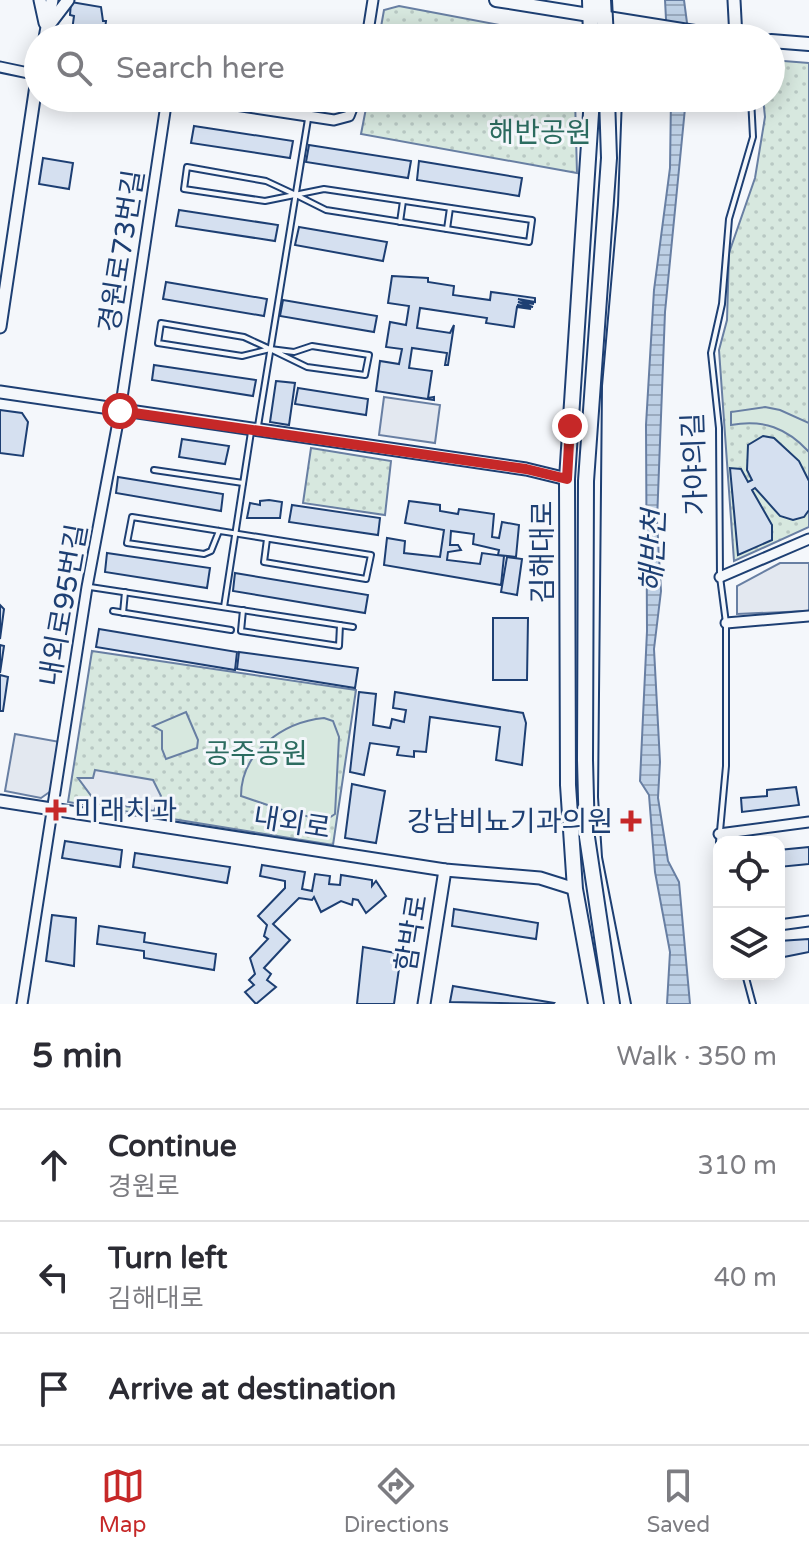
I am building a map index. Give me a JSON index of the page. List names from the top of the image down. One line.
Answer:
{"streets":{"main road":["김해대로"],"street":["경원로73번길","가야의길","내외로95번길","내외로","함박로"]},"crossings":[["경원로73번길","내외로95번길"],["김해대로","내외로"],["내외로95번길","내외로"],["내외로","함박로"]],"water":["해반천"],"parks":["해반공원","공주공원"],"places":{"health":["미래치과","강남비뇨기과의원"]},"page":{"search":"Search here","heading":["5 min","Walk · 350 m"],"list":[["Continue","경원로","310 m"],["Turn left","김해대로","40 m"],"Arrive at destination"],"nav":["Map","Directions","Saved"]}}
